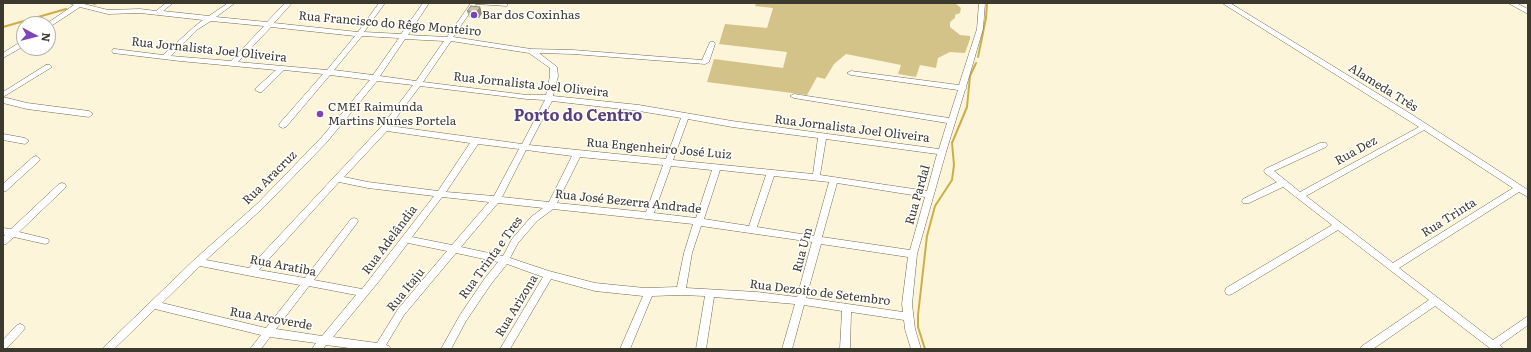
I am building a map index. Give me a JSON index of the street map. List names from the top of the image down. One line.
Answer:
{"streets":{"street":["Rua Francisco do Rêgo Monteiro","Rua Jornalista Joel Oliveira","Alameda Três","Rua Engenheiro José Luiz","Rua Dez","Rua Aracruz","Rua Pardal","Rua José Bezerra Andrade","Rua Trinta","Rua Adelândia","Rua Um","Rua Trinta e Tres","Rua Aratiba","Rua Itaju","Rua Dezoito de Setembro","Rua Arizona","Rua Arcoverde"]},"crossings":[["Rua Francisco do Rêgo Monteiro","Rua Aracruz"],["Rua Francisco do Rêgo Monteiro","Rua Itaju"],["Rua Jornalista Joel Oliveira","Rua Aracruz"],["Rua Jornalista Joel Oliveira","Rua Pardal"],["Rua Jornalista Joel Oliveira","Rua Itaju"],["Alameda Três","Rua Dez"],["Alameda Três","Rua Trinta"],["Rua Engenheiro José Luiz","Rua Pardal"],["Rua Engenheiro José Luiz","Rua Adelândia"],["Rua Engenheiro José Luiz","Rua Um"],["Rua Engenheiro José Luiz","Rua Trinta e Tres"],["Rua Engenheiro José Luiz","Rua Itaju"],["Rua Aracruz","Rua Aratiba"],["Rua Aracruz","Rua Arcoverde"],["Rua Pardal","Rua José Bezerra Andrade"],["Rua Pardal","Rua Dezoito de Setembro"],["Rua José Bezerra Andrade","Rua Adelândia"],["Rua José Bezerra Andrade","Rua Um"],["Rua José Bezerra Andrade","Rua Trinta e Tres"],["Rua José Bezerra Andrade","Rua Itaju"],["Rua Adelândia","Rua Aratiba"],["Rua Adelândia","Rua Dezoito de Setembro"],["Rua Adelândia","Rua Arcoverde"],["Rua Um","Rua Dezoito de Setembro"],["Rua Trinta e Tres","Rua Dezoito de Setembro"],["Rua Itaju","Rua Dezoito de Setembro"],["Rua Itaju","Rua Arcoverde"],["Rua Dezoito de Setembro","Rua Arizona"]],"districts":["Porto do Centro"],"places":["Bar dos Coxinhas","CMEI Raimunda Martins Nunes Portela"],"north":"right"}
